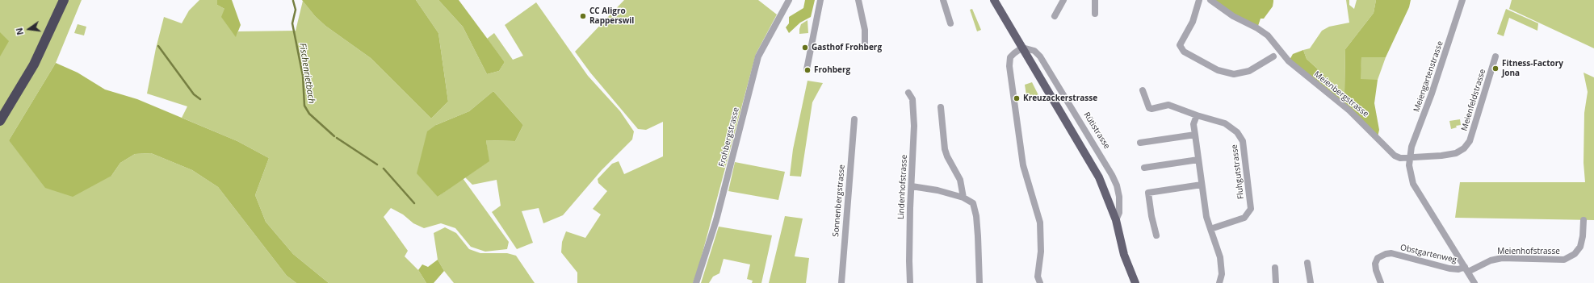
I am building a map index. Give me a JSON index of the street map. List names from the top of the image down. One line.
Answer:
{"streets":{"main road":["Rütistrasse"],"street":["Meiengartenstrasse","Meienbergstrasse","Meienfeldstrasse","Frohbergstrasse","Fluhgutstrasse","Lindenhofstrasse","Sonnenbergstrasse","Meienhofstrasse","Obstgartenweg"]},"crossings":[["Meiengartenstrasse","Meienbergstrasse"],["Meiengartenstrasse","Meienfeldstrasse"],["Meienbergstrasse","Meienfeldstrasse"],["Meienhofstrasse","Obstgartenweg"]],"water":["Fischenrietbach"],"places":["CC Aligro Rapperswil","Gasthof Frohberg","Fitness-Factory Jona","Frohberg","Kreuzackerstrasse"],"north":"left"}
